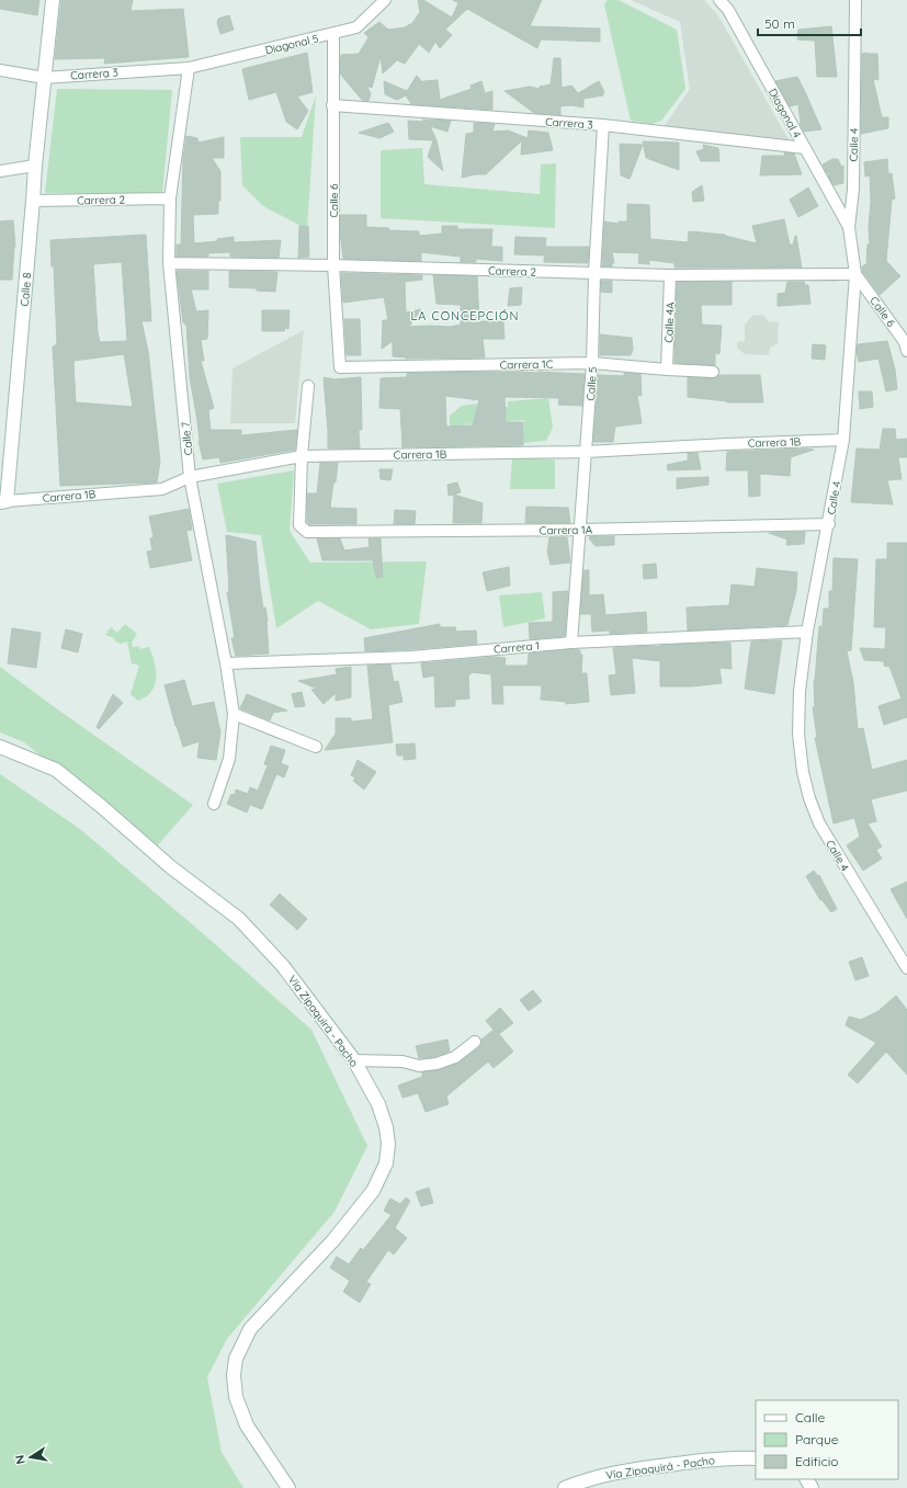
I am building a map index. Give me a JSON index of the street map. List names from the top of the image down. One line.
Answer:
{"streets":{"main road":["Calle 8","Vía Zipaquirá - Pacho"],"street":["Diagonal 5","Carrera 3","Diagonal 4","Calle 4","Carrera 2","Calle 6","Calle 4A","Carrera 1C","Calle 5","Calle 7","Carrera 1B","Carrera 1A","Carrera 1"]},"crossings":[["Diagonal 5","Carrera 3"],["Diagonal 5","Calle 6"],["Diagonal 5","Calle 7"],["Carrera 3","Diagonal 4"],["Carrera 3","Calle 6"],["Carrera 3","Calle 8"],["Carrera 3","Calle 5"],["Carrera 3","Calle 7"],["Diagonal 4","Calle 4"],["Calle 4","Carrera 2"],["Calle 4","Calle 6"],["Calle 4","Carrera 1B"],["Calle 4","Carrera 1A"],["Calle 4","Carrera 1"],["Carrera 2","Calle 6"],["Carrera 2","Calle 8"],["Carrera 2","Calle 4A"],["Carrera 2","Calle 5"],["Carrera 2","Calle 7"],["Calle 6","Carrera 1C"],["Calle 8","Carrera 1B"],["Calle 4A","Carrera 1C"],["Carrera 1C","Calle 5"],["Calle 5","Carrera 1B"],["Calle 5","Carrera 1A"],["Calle 5","Carrera 1"],["Calle 7","Carrera 1B"],["Calle 7","Carrera 1"],["Carrera 1B","Carrera 1A"]],"districts":["LA CONCEPCIÓN"],"legend":["Calle","Parque","Edificio"],"scale_bar":"50 m","north":"left"}
